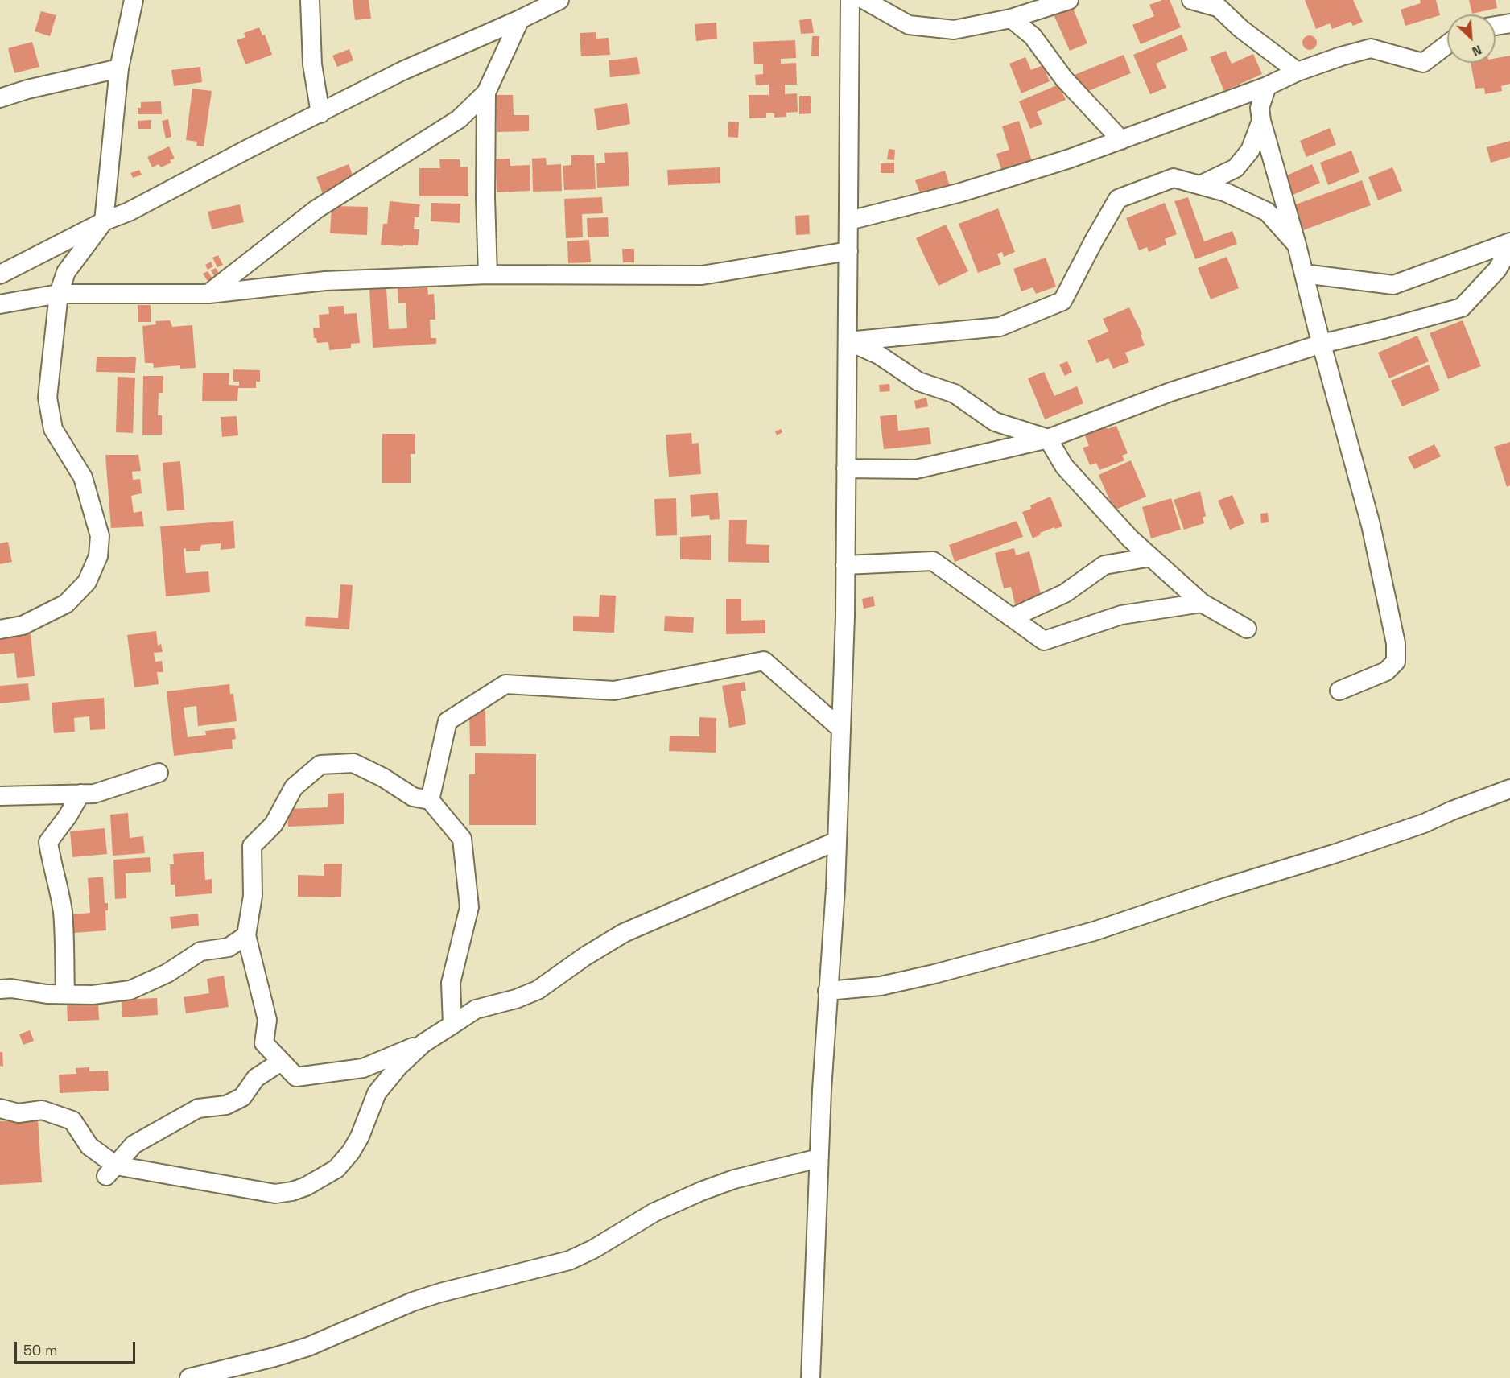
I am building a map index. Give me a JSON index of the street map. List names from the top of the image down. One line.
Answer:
{"scale_bar":"50 m","north":"bottom right"}
